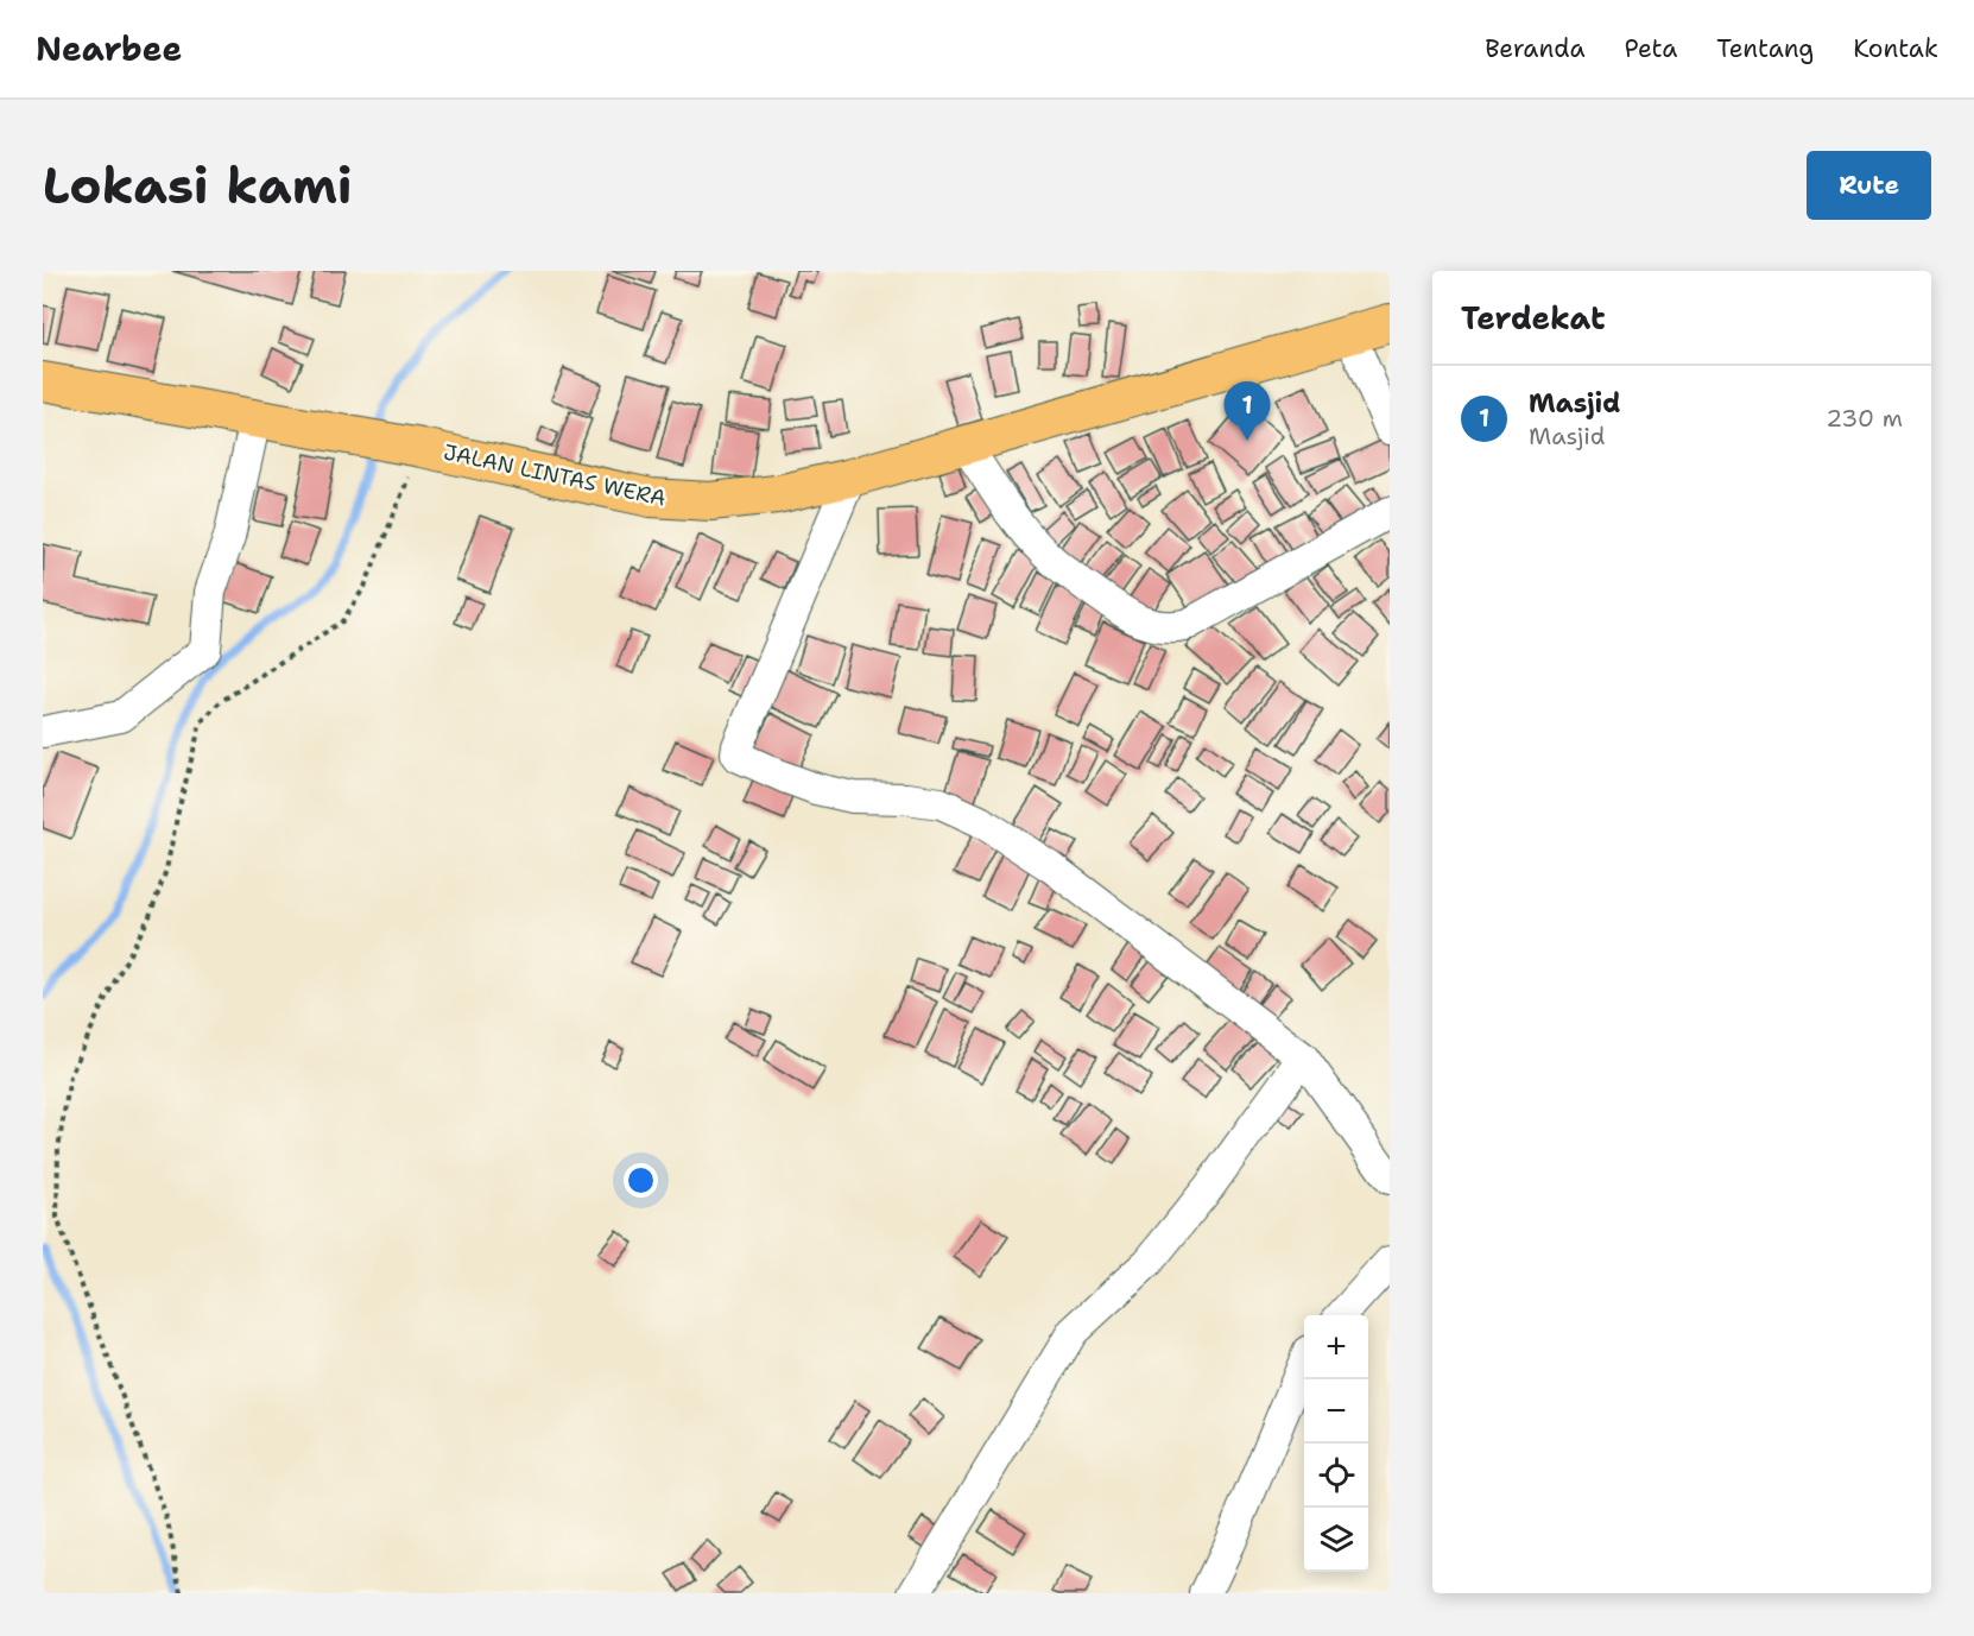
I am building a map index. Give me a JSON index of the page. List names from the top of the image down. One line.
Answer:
{"streets":{"main road":["JALAN LINTAS WERA"]},"page":{"header":"Nearbee","nav":["Beranda","Peta","Tentang","Kontak"],"buttons":"Rute","title":"Lokasi kami","heading":"Terdekat","list":[{"mark":"1","name":"Masjid","note":"Masjid","value":"230 m"}],"pins":"1","map_buttons":["+","−"]}}
